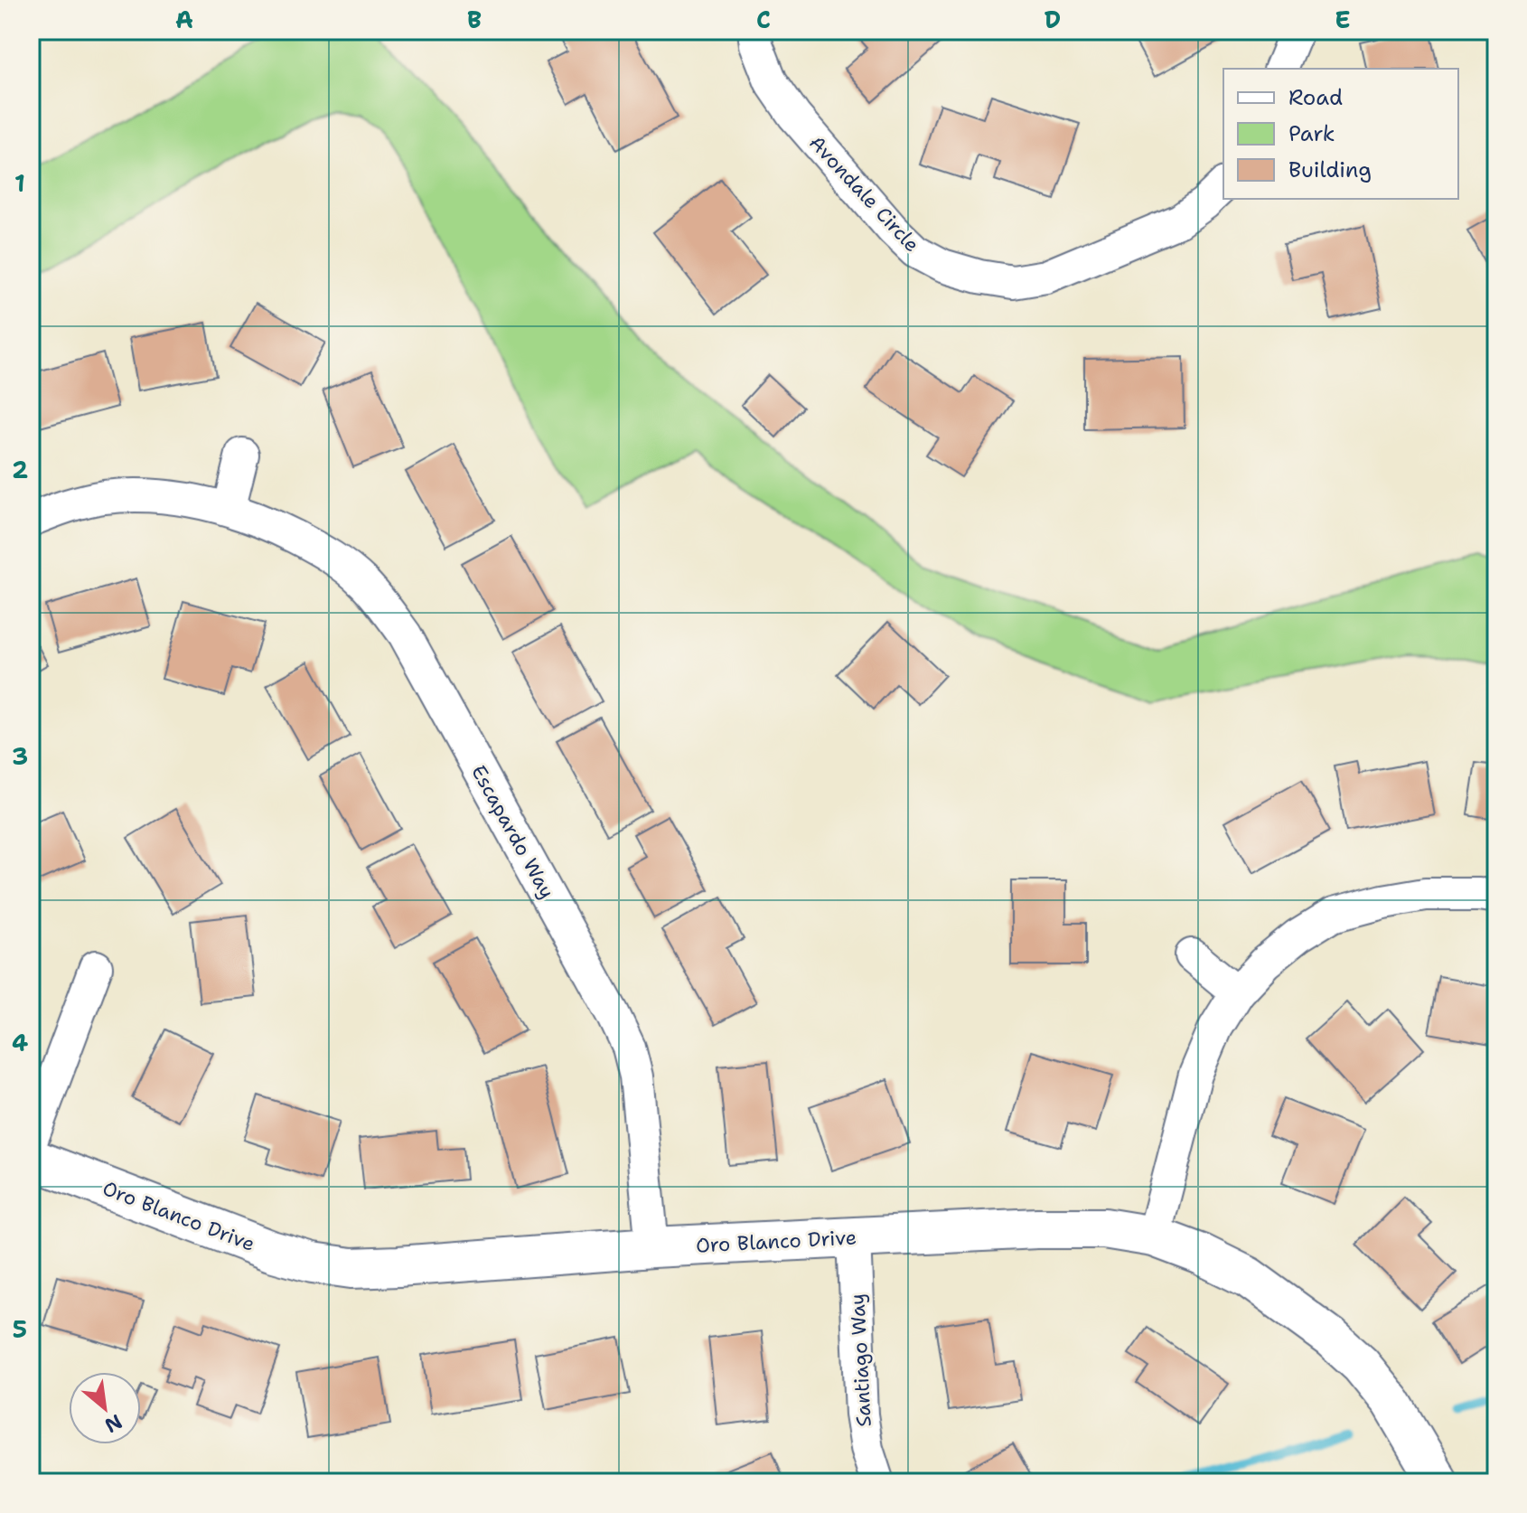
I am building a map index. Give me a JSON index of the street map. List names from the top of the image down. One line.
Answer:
{"streets":{"street":["Avondale Circle","Escapardo Way","Oro Blanco Drive","Santiago Way"]},"crossings":[["Escapardo Way","Oro Blanco Drive"],["Oro Blanco Drive","Santiago Way"]],"legend":["Road","Park","Building"],"north":"bottom right","grid":{"columns":["A","B","C","D","E"],"rows":["1","2","3","4","5"]}}
